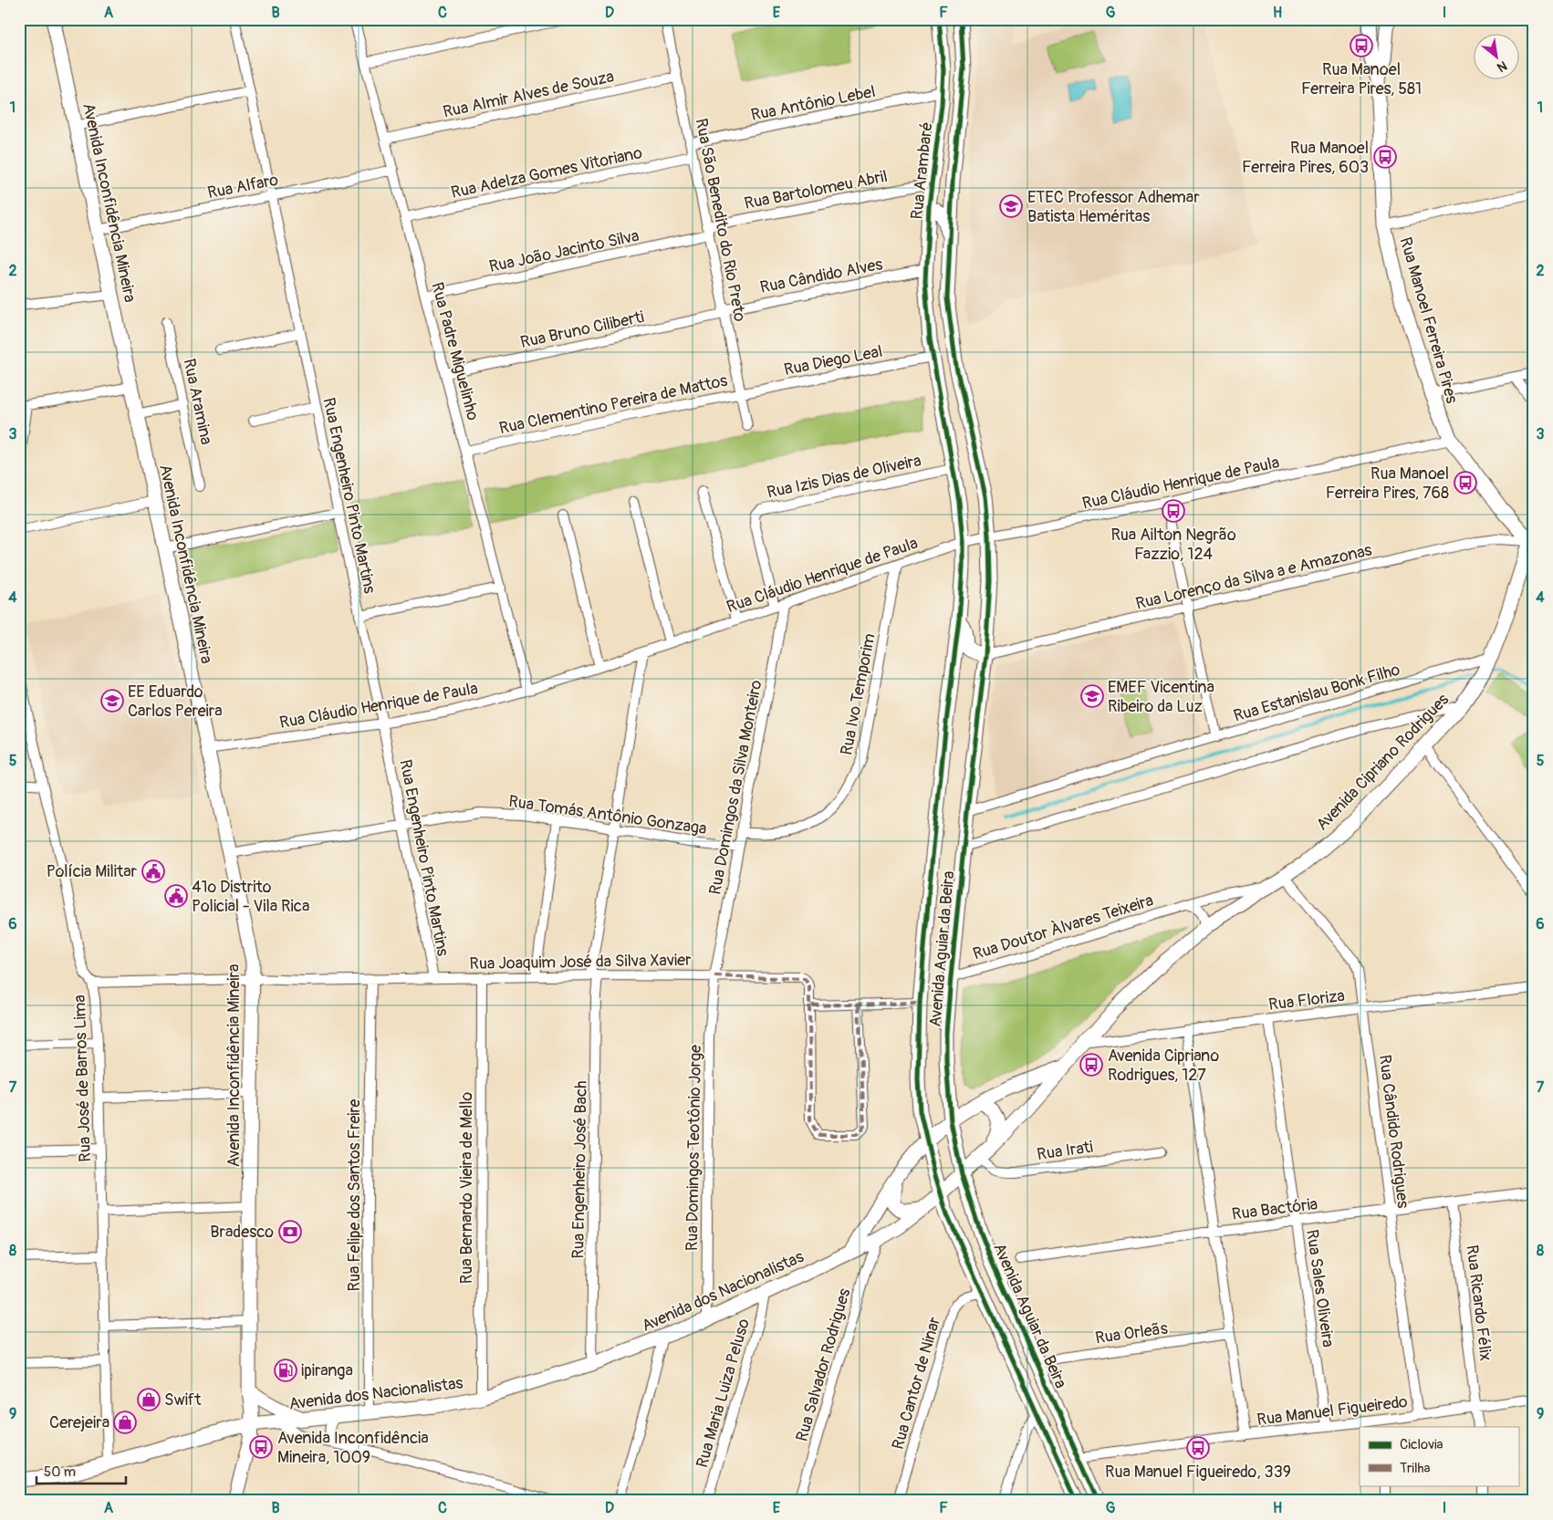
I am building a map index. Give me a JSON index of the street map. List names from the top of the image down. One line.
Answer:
{"streets":{"main road":["Rua Arambaré","Avenida Inconfidência Mineira","Rua Manoel Ferreira Pires","Avenida Cipriano Rodrigues","Avenida Aguiar da Beira","Avenida dos Nacionalistas"],"street":["Rua Almir Alves de Souza","Rua Antônio Lebel","Rua Adelza Gomes Vitoriano","Rua Alfaro","Rua Bartolomeu Abril","Rua São Benedito do Rio Preto","Rua João Jacinto Silva","Rua Cândido Alves","Rua Bruno Ciliberti","Rua Padre Miguelinho","Rua Diego Leal","Rua Aramina","Rua Clementino Pereira de Mattos","Rua Izis Dias de Oliveira","Rua Cláudio Henrique de Paula","Rua Engenheiro Pinto Martins","Rua Lorenço da Silva a e Amazonas","Rua Estanislau Bonk Filho","Rua Ivo Temporim","Rua Domingos da Silva Monteiro","Rua Tomás Antônio Gonzaga","Rua Doutor Àlvares Teixeira","Rua Joaquim José da Silva Xavier","Rua Floriza","Rua José de Barros Lima","Rua Cândido Rodrigues","Rua Domingos Teotônio Jorge","Rua Irati","Rua Engenheiro José Bach","Rua Bernardo Vieira de Mello","Rua Felipe dos Santos Freire","Rua Bactória","Rua Sales Oliveira","Rua Ricardo Félix","Rua Orleãs","Rua Salvador Rodrigues","Rua Cantor de Ninar","Rua Maria Luiza Peluso","Rua Manuel Figueiredo"]},"crossings":[["Rua Almir Alves de Souza","Rua São Benedito do Rio Preto"],["Rua Almir Alves de Souza","Rua Padre Miguelinho"],["Rua Antônio Lebel","Rua Arambaré"],["Rua Antônio Lebel","Rua São Benedito do Rio Preto"],["Rua Arambaré","Rua Bartolomeu Abril"],["Rua Arambaré","Rua Cândido Alves"],["Rua Arambaré","Rua Diego Leal"],["Rua Arambaré","Rua Izis Dias de Oliveira"],["Rua Arambaré","Rua Cláudio Henrique de Paula"],["Rua Arambaré","Avenida Aguiar da Beira"],["Rua Adelza Gomes Vitoriano","Rua São Benedito do Rio Preto"],["Rua Adelza Gomes Vitoriano","Rua Padre Miguelinho"],["Rua Alfaro","Avenida Inconfidência Mineira"],["Rua Alfaro","Rua Padre Miguelinho"],["Rua Alfaro","Rua Engenheiro Pinto Martins"],["Rua Bartolomeu Abril","Rua São Benedito do Rio Preto"],["Rua Bartolomeu Abril","Rua João Jacinto Silva"],["Avenida Inconfidência Mineira","Rua Cláudio Henrique de Paula"],["Avenida Inconfidência Mineira","Rua Tomás Antônio Gonzaga"],["Avenida Inconfidência Mineira","Rua Joaquim José da Silva Xavier"],["Avenida Inconfidência Mineira","Avenida dos Nacionalistas"],["Rua São Benedito do Rio Preto","Rua João Jacinto Silva"],["Rua São Benedito do Rio Preto","Rua Cândido Alves"],["Rua São Benedito do Rio Preto","Rua Bruno Ciliberti"],["Rua São Benedito do Rio Preto","Rua Diego Leal"],["Rua São Benedito do Rio Preto","Rua Clementino Pereira de Mattos"],["Rua João Jacinto Silva","Rua Padre Miguelinho"],["Rua Cândido Alves","Rua Bruno Ciliberti"],["Rua Manoel Ferreira Pires","Rua Cláudio Henrique de Paula"],["Rua Manoel Ferreira Pires","Rua Lorenço da Silva a e Amazonas"],["Rua Manoel Ferreira Pires","Avenida Cipriano Rodrigues"],["Rua Bruno Ciliberti","Rua Padre Miguelinho"],["Rua Padre Miguelinho","Rua Clementino Pereira de Mattos"],["Rua Padre Miguelinho","Rua Cláudio Henrique de Paula"],["Rua Diego Leal","Rua Clementino Pereira de Mattos"],["Rua Izis Dias de Oliveira","Rua Cláudio Henrique de Paula"],["Rua Izis Dias de Oliveira","Rua Domingos da Silva Monteiro"],["Rua Cláudio Henrique de Paula","Rua Engenheiro Pinto Martins"],["Rua Cláudio Henrique de Paula","Rua Ivo Temporim"],["Rua Cláudio Henrique de Paula","Rua Domingos da Silva Monteiro"],["Rua Cláudio Henrique de Paula","Avenida Aguiar da Beira"],["Rua Cláudio Henrique de Paula","Rua Engenheiro José Bach"],["Rua Engenheiro Pinto Martins","Rua Tomás Antônio Gonzaga"],["Rua Engenheiro Pinto Martins","Rua Joaquim José da Silva Xavier"],["Rua Lorenço da Silva a e Amazonas","Avenida Cipriano Rodrigues"],["Rua Lorenço da Silva a e Amazonas","Avenida Aguiar da Beira"],["Rua Estanislau Bonk Filho","Avenida Cipriano Rodrigues"],["Rua Estanislau Bonk Filho","Avenida Aguiar da Beira"],["Rua Ivo Temporim","Rua Domingos da Silva Monteiro"],["Avenida Cipriano Rodrigues","Rua Doutor Àlvares Teixeira"],["Avenida Cipriano Rodrigues","Avenida Aguiar da Beira"],["Avenida Cipriano Rodrigues","Rua Floriza"],["Avenida Cipriano Rodrigues","Rua Cândido Rodrigues"],["Avenida Cipriano Rodrigues","Rua Irati"],["Avenida Cipriano Rodrigues","Avenida dos Nacionalistas"],["Rua Domingos da Silva Monteiro","Rua Tomás Antônio Gonzaga"],["Rua Domingos da Silva Monteiro","Rua Joaquim José da Silva Xavier"],["Rua Domingos da Silva Monteiro","Rua Domingos Teotônio Jorge"],["Rua Tomás Antônio Gonzaga","Rua Engenheiro José Bach"],["Rua Doutor Àlvares Teixeira","Avenida Aguiar da Beira"],["Avenida Aguiar da Beira","Avenida dos Nacionalistas"],["Avenida Aguiar da Beira","Rua Orleãs"],["Avenida Aguiar da Beira","Rua Cantor de Ninar"],["Avenida Aguiar da Beira","Rua Manuel Figueiredo"],["Rua Joaquim José da Silva Xavier","Rua José de Barros Lima"],["Rua Joaquim José da Silva Xavier","Rua Domingos Teotônio Jorge"],["Rua Joaquim José da Silva Xavier","Rua Engenheiro José Bach"],["Rua Joaquim José da Silva Xavier","Rua Bernardo Vieira de Mello"],["Rua Joaquim José da Silva Xavier","Rua Felipe dos Santos Freire"],["Rua Floriza","Rua Cândido Rodrigues"],["Rua Floriza","Rua Sales Oliveira"],["Rua José de Barros Lima","Avenida dos Nacionalistas"],["Rua Cândido Rodrigues","Rua Bactória"],["Rua Cândido Rodrigues","Rua Manuel Figueiredo"],["Rua Domingos Teotônio Jorge","Avenida dos Nacionalistas"],["Rua Engenheiro José Bach","Avenida dos Nacionalistas"],["Rua Bernardo Vieira de Mello","Avenida dos Nacionalistas"],["Rua Felipe dos Santos Freire","Avenida dos Nacionalistas"],["Rua Bactória","Rua Sales Oliveira"],["Rua Bactória","Rua Ricardo Félix"],["Rua Sales Oliveira","Rua Manuel Figueiredo"],["Avenida dos Nacionalistas","Rua Salvador Rodrigues"],["Avenida dos Nacionalistas","Rua Maria Luiza Peluso"],["Rua Ricardo Félix","Rua Manuel Figueiredo"]],"places":{"bus stop":["Rua Manoel Ferreira Pires, 581","Rua Manoel Ferreira Pires, 603","Rua Manoel Ferreira Pires, 768","Rua Ailton Negrão Fazzio, 124","Avenida Cipriano Rodrigues, 127","Avenida Inconfidência Mineira, 1009","Rua Manuel Figueiredo, 339"],"school or university":["ETEC Professor Adhemar Batista Heméritas","EMEF Vicentina Ribeiro da Luz","EE Eduardo Carlos Pereira"],"public building":["Polícia Militar","41º Distrito Policial - Vila Rica"],"bank":["Bradesco"],"fuel station":["ipiranga"],"shop":["Swift","Cerejeira"]},"legend":["Ciclovia","Trilha"],"scale_bar":"50 m","north":"bottom right","grid":{"columns":["A","B","C","D","E","F","G","H","I"],"rows":["1","2","3","4","5","6","7","8","9"]}}
